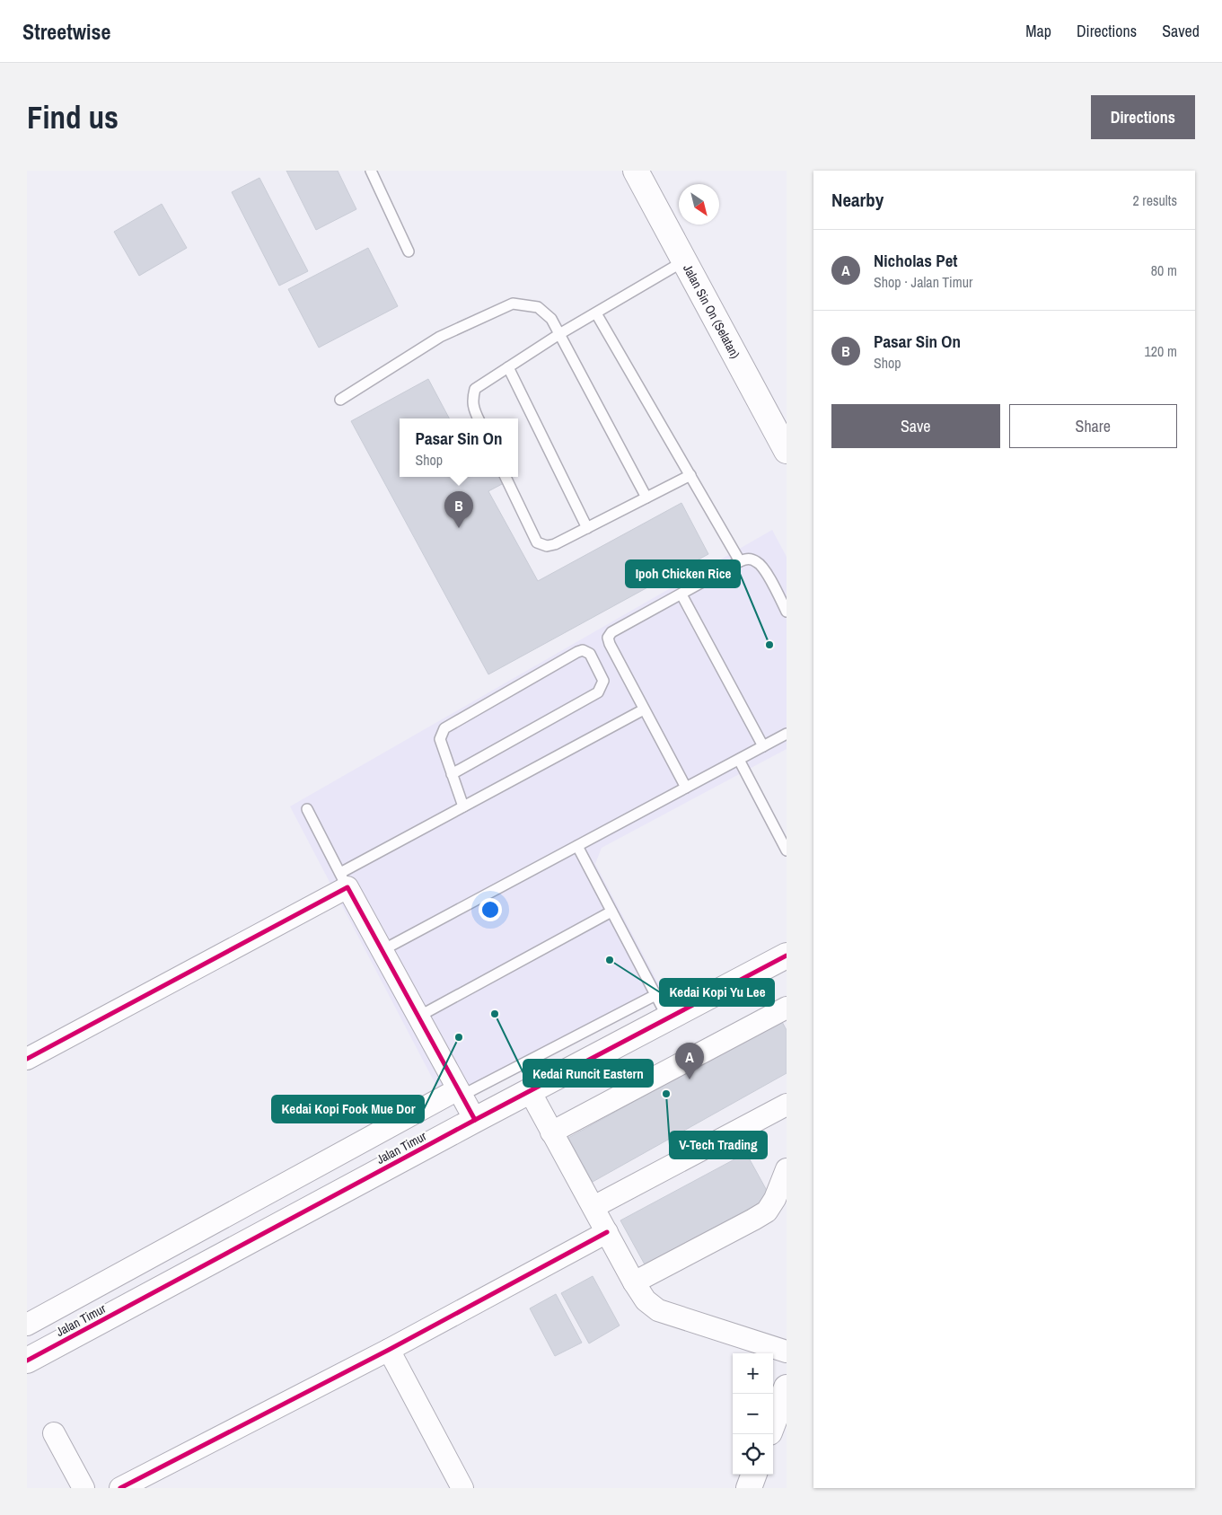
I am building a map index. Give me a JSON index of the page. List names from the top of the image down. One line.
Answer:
{"streets":{"street":["Jalan Sin On (Selatan)","Jalan Timur"]},"places":["Ipoh Chicken Rice","Kedai Kopi Yu Lee","Kedai Runcit Eastern","Kedai Kopi Fook Mue Dor","V-Tech Trading"],"north":"bottom right","page":{"header":"Streetwise","nav":["Map","Directions","Saved"],"buttons":["Directions",["Save","Share"]],"title":"Find us","heading":["Nearby","2 results"],"list":[{"mark":"A","name":"Nicholas Pet","note":"Shop · Jalan Timur","value":"80 m"},{"mark":"B","name":"Pasar Sin On","note":"Shop","value":"120 m"}],"popup":["Pasar Sin On","Shop"],"pins":["B","A"],"map_buttons":["+","−"]}}
